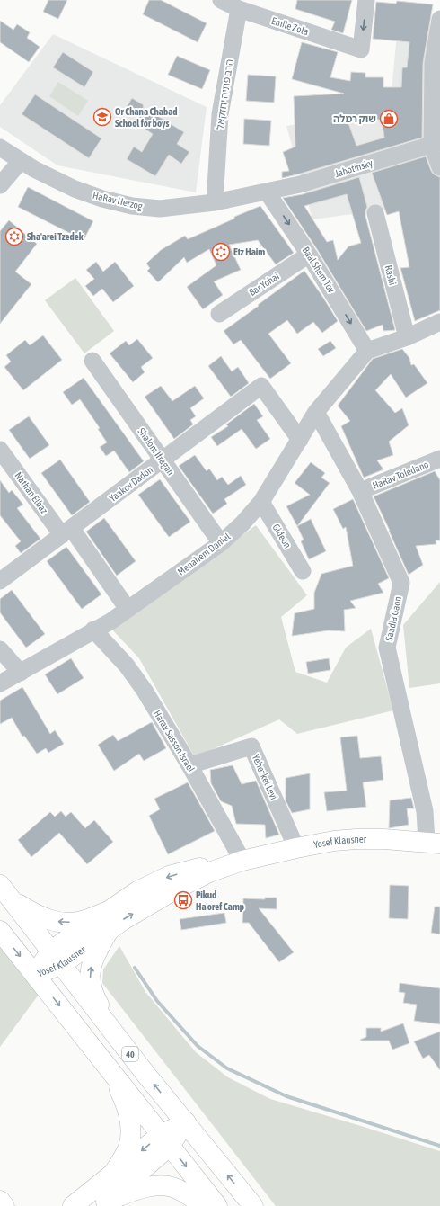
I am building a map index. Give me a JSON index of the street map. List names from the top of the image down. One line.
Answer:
{"streets":{"main road":["Yosef Klausner","40"],"street":["Emile Zola","הרב פתיה יחזקאל","Jabotinsky","HaRav Herzog","Baal Shem Tov","Rashi","Bar Yohai","Shalom Ifragan","HaRav Toledano","Yaakov Dadon","Nathan Elbaz","Gideon","Menahem Daniel","Saadia Gaon","Harav Sasson Israel","Yehezkel Levi"]},"crossings":[["Emile Zola","הרב פתיה יחזקאל"],["הרב פתיה יחזקאל","HaRav Herzog"],["Jabotinsky","HaRav Herzog"],["Jabotinsky","Baal Shem Tov"],["HaRav Herzog","Baal Shem Tov"],["Baal Shem Tov","Bar Yohai"],["Baal Shem Tov","Menahem Daniel"],["Shalom Ifragan","Yaakov Dadon"],["Shalom Ifragan","Menahem Daniel"],["HaRav Toledano","Saadia Gaon"],["Yaakov Dadon","Nathan Elbaz"],["Yaakov Dadon","Menahem Daniel"],["Nathan Elbaz","Menahem Daniel"],["Gideon","Menahem Daniel"],["Menahem Daniel","Saadia Gaon"],["Menahem Daniel","Harav Sasson Israel"],["Saadia Gaon","Yosef Klausner"],["Harav Sasson Israel","Yehezkel Levi"],["Harav Sasson Israel","Yosef Klausner"],["Yehezkel Levi","Yosef Klausner"],["Yosef Klausner","40"]],"one_way":["Baal Shem Tov"],"places":{"school or university":["Or Chana Chabad School for boys"],"shop":["שוק רמלה"],"synagogue":["Sha'arei Tzedek","Etz Haim"],"bus stop":["Pikud Ha'oref Camp"]}}
